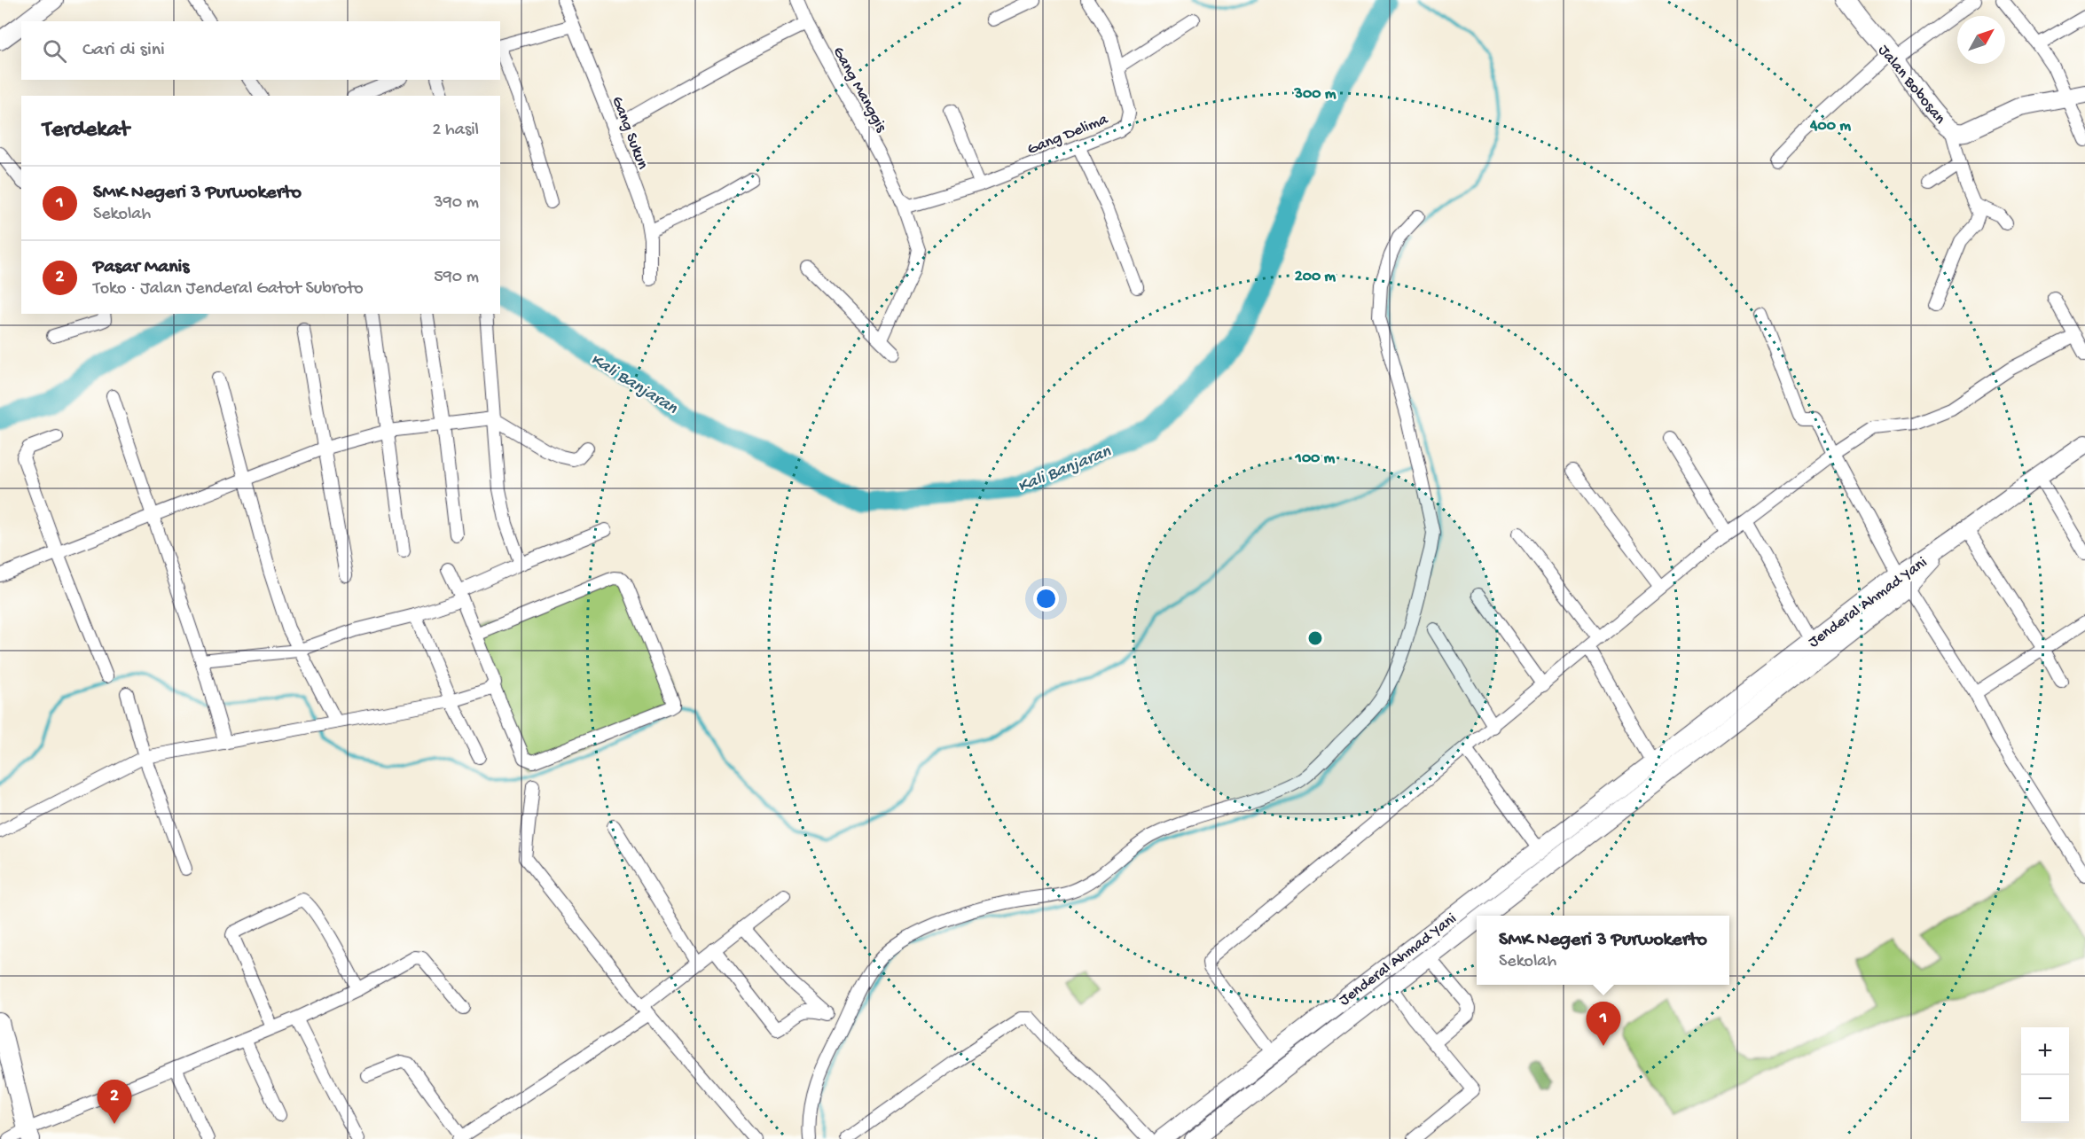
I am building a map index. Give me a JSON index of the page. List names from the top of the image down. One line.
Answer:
{"streets":{"main road":["Jalan Bobosan","Jenderal Ahmad Yani"],"street":["Gang Manggis","Gang Sukun","Gang Delima"]},"crossings":[["Gang Manggis","Gang Delima"]],"water":["Kali Banjaran"],"north":"top right","page":{"search":"Cari di sini","heading":["Terdekat","2 hasil"],"list":[{"mark":"1","name":"SMK Negeri 3 Purwokerto","note":"Sekolah","value":"390 m"},{"mark":"2","name":"Pasar Manis","note":"Toko · Jalan Jenderal Gatot Subroto","value":"590 m"}],"popup":["SMK Negeri 3 Purwokerto","Sekolah"],"pins":["1","2"],"map_buttons":["+","−"]},"rings":["300 m","400 m","200 m","100 m"]}
